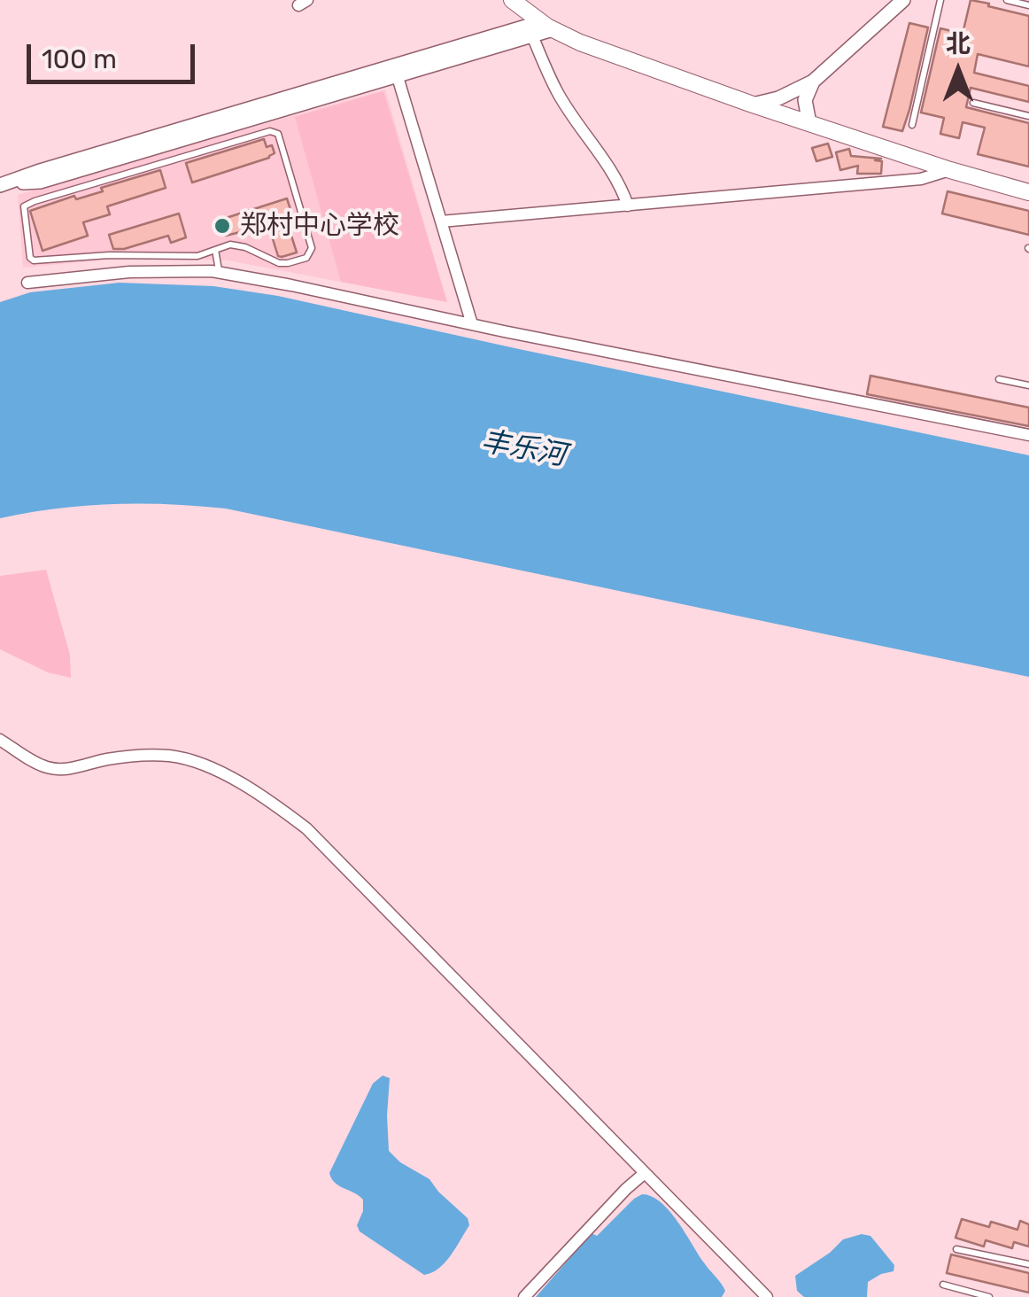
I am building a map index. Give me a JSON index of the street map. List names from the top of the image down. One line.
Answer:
{"water":["丰乐河"],"places":["郑村中心学校"],"scale_bar":"100 m","north":"top"}
